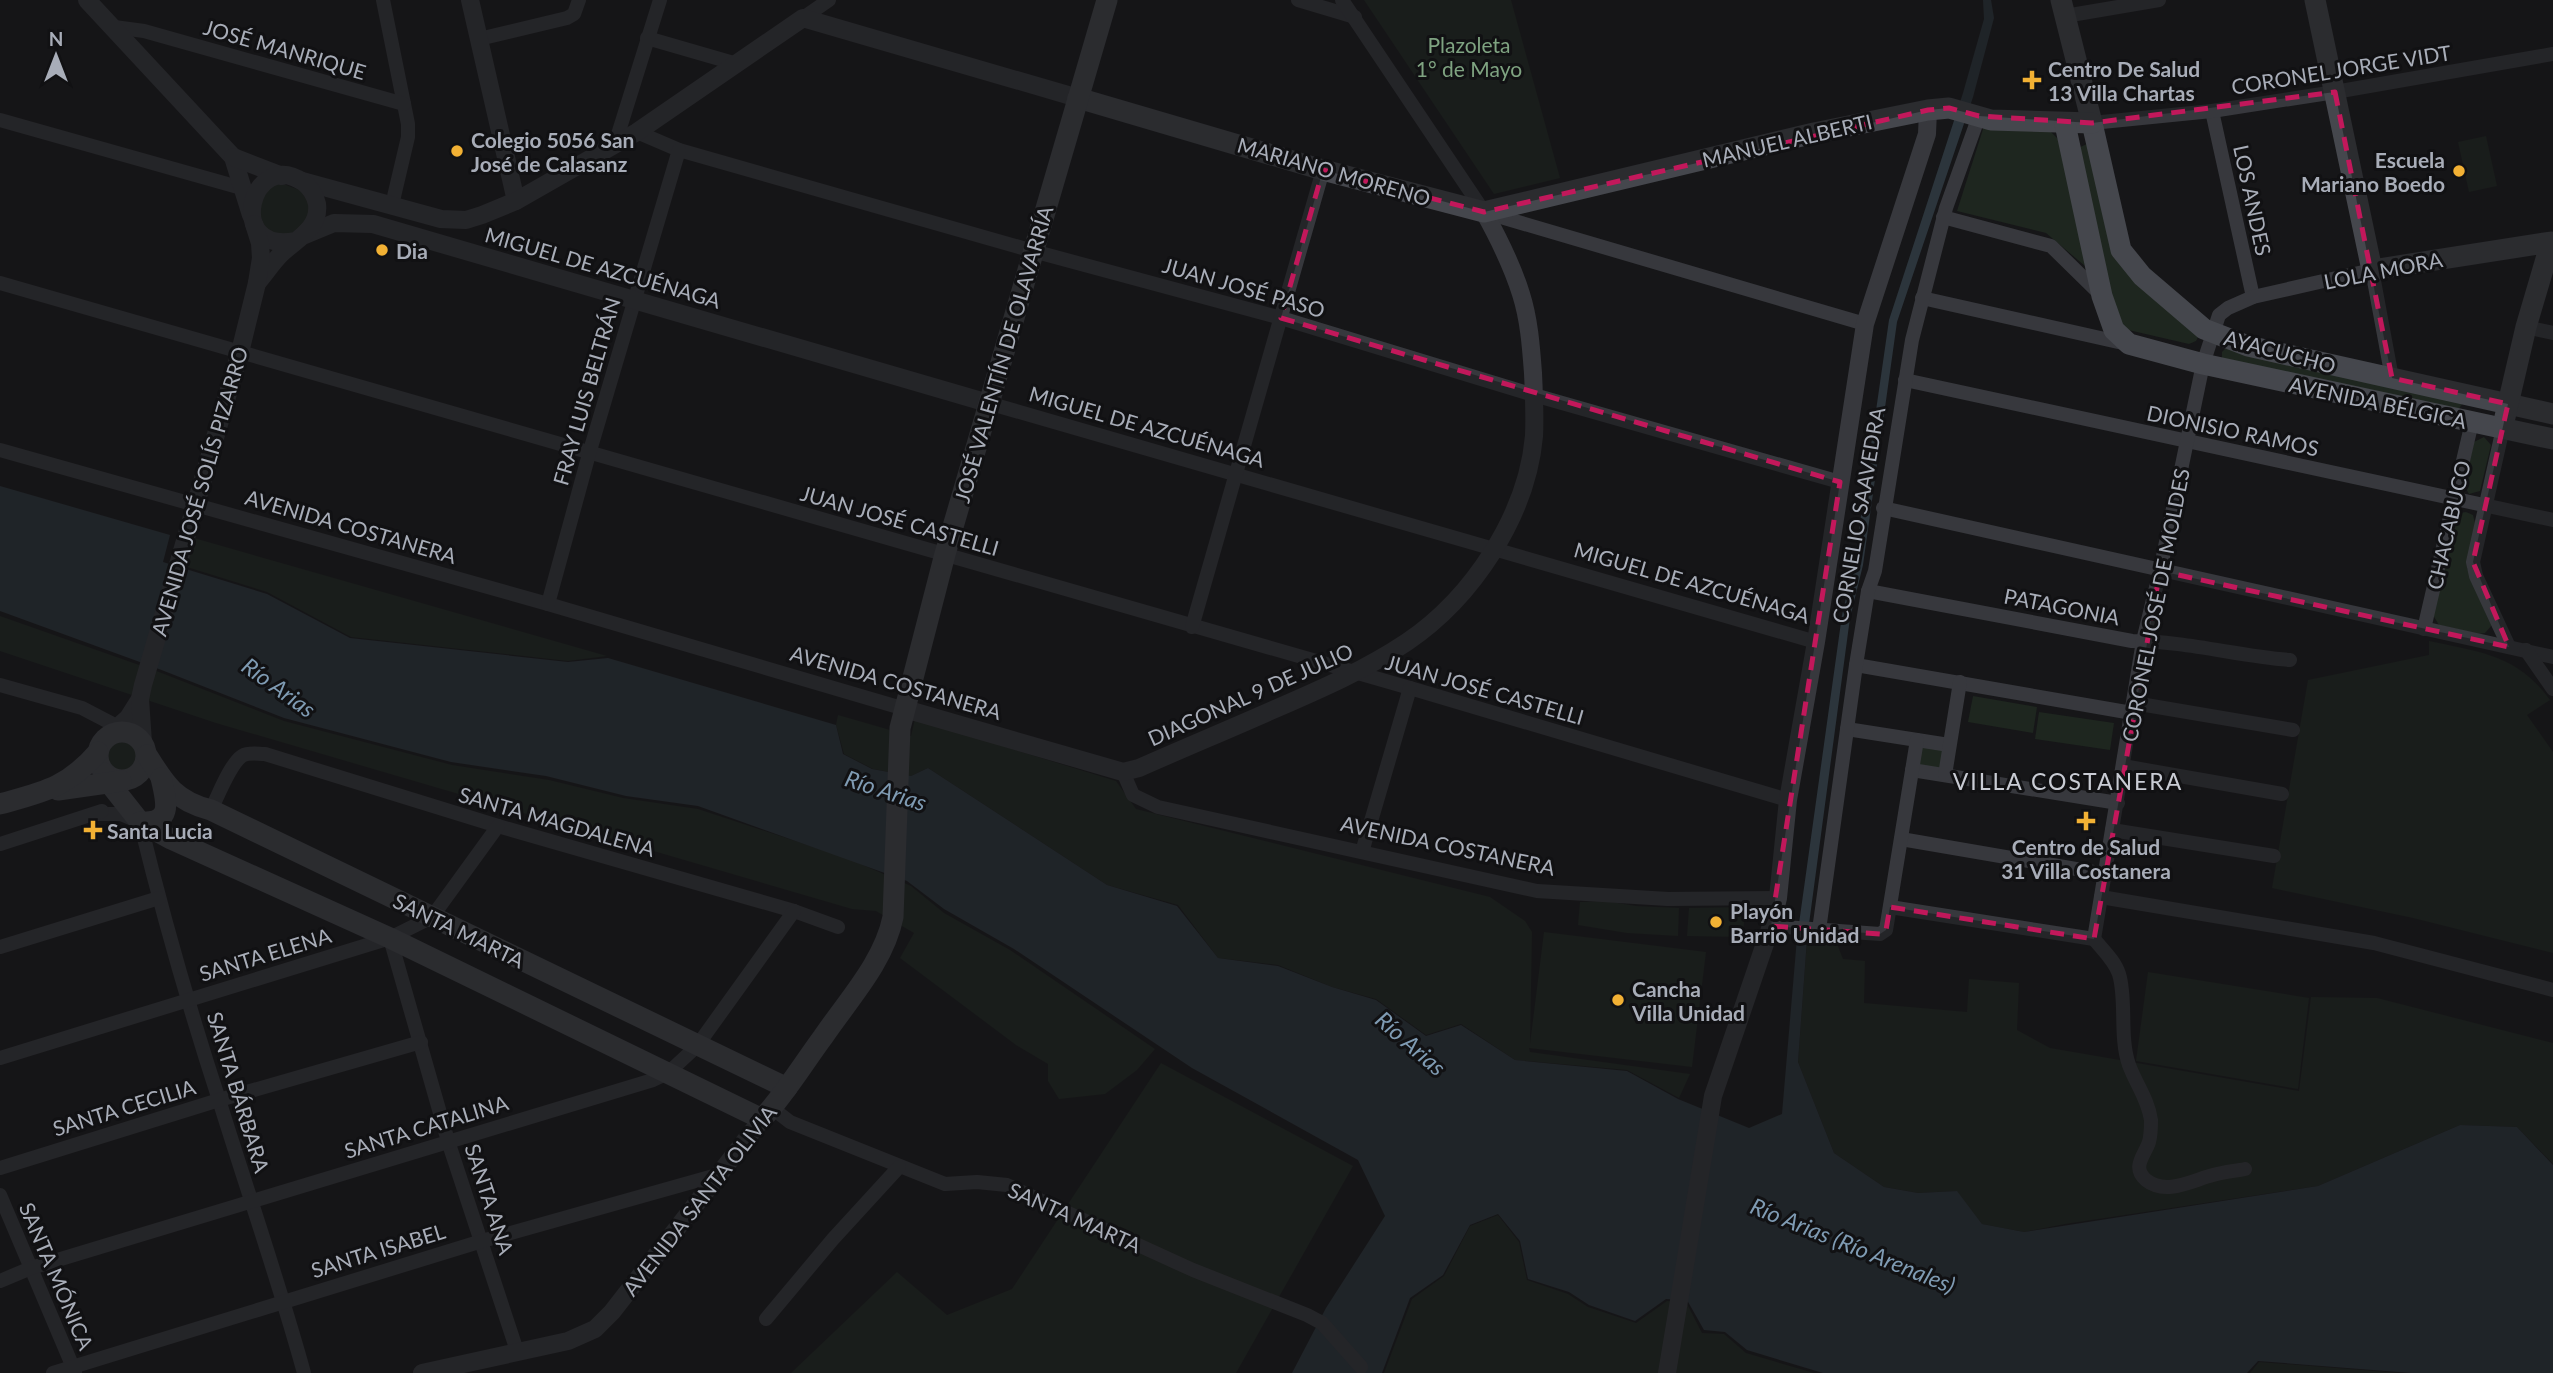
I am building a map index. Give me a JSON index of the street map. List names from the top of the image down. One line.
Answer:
{"streets":{"main road":["MANUEL ALBERTI","MARIANO MORENO","LOLA MORA","AYACUCHO","JOSÉ VALENTÍN DE OLAVARRÍA","AVENIDA BÉLGICA","AVENIDA JOSÉ SOLÍS PIZARRO","SANTA MARTA","AVENIDA SANTA OLIVIA"],"street":["JOSÉ MANRIQUE","CORONEL JORGE VIDT","LOS ANDES","MIGUEL DE AZCUÉNAGA","JUAN JOSÉ PASO","FRAY LUIS BELTRÁN","DIONISIO RAMOS","CORNELIO SAAVEDRA","JUAN JOSÉ CASTELLI","CHACABUCO","AVENIDA COSTANERA","CORONEL JOSÉ DE MOLDES","PATAGONIA","DIAGONAL 9 DE JULIO","SANTA MAGDALENA","SANTA ELENA","SANTA BÁRBARA","SANTA CECILIA","SANTA CATALINA","SANTA ANA","SANTA ISABEL","SANTA MÓNICA"]},"crossings":[["CORONEL JORGE VIDT","MANUEL ALBERTI"],["CORONEL JORGE VIDT","LOS ANDES"],["CORONEL JORGE VIDT","AYACUCHO"],["MANUEL ALBERTI","MARIANO MORENO"],["MANUEL ALBERTI","AYACUCHO"],["MANUEL ALBERTI","CORNELIO SAAVEDRA"],["MANUEL ALBERTI","DIAGONAL 9 DE JULIO"],["MARIANO MORENO","JOSÉ VALENTÍN DE OLAVARRÍA"],["MARIANO MORENO","CORNELIO SAAVEDRA"],["MARIANO MORENO","DIAGONAL 9 DE JULIO"],["LOS ANDES","LOLA MORA"],["MIGUEL DE AZCUÉNAGA","JOSÉ VALENTÍN DE OLAVARRÍA"],["MIGUEL DE AZCUÉNAGA","FRAY LUIS BELTRÁN"],["MIGUEL DE AZCUÉNAGA","AVENIDA JOSÉ SOLÍS PIZARRO"],["MIGUEL DE AZCUÉNAGA","CORNELIO SAAVEDRA"],["MIGUEL DE AZCUÉNAGA","DIAGONAL 9 DE JULIO"],["LOLA MORA","AYACUCHO"],["LOLA MORA","CORONEL JOSÉ DE MOLDES"],["JUAN JOSÉ PASO","JOSÉ VALENTÍN DE OLAVARRÍA"],["JUAN JOSÉ PASO","FRAY LUIS BELTRÁN"],["JUAN JOSÉ PASO","CORNELIO SAAVEDRA"],["JUAN JOSÉ PASO","DIAGONAL 9 DE JULIO"],["AYACUCHO","AVENIDA BÉLGICA"],["AYACUCHO","CORONEL JOSÉ DE MOLDES"],["JOSÉ VALENTÍN DE OLAVARRÍA","JUAN JOSÉ CASTELLI"],["JOSÉ VALENTÍN DE OLAVARRÍA","AVENIDA COSTANERA"],["JOSÉ VALENTÍN DE OLAVARRÍA","AVENIDA SANTA OLIVIA"],["FRAY LUIS BELTRÁN","JUAN JOSÉ CASTELLI"],["FRAY LUIS BELTRÁN","AVENIDA COSTANERA"],["AVENIDA BÉLGICA","CHACABUCO"],["AVENIDA BÉLGICA","CORONEL JOSÉ DE MOLDES"],["DIONISIO RAMOS","CORNELIO SAAVEDRA"],["DIONISIO RAMOS","CHACABUCO"],["DIONISIO RAMOS","CORONEL JOSÉ DE MOLDES"],["AVENIDA JOSÉ SOLÍS PIZARRO","JUAN JOSÉ CASTELLI"],["AVENIDA JOSÉ SOLÍS PIZARRO","AVENIDA COSTANERA"],["AVENIDA JOSÉ SOLÍS PIZARRO","SANTA MARTA"],["CORNELIO SAAVEDRA","JUAN JOSÉ CASTELLI"],["CORNELIO SAAVEDRA","AVENIDA COSTANERA"],["CORNELIO SAAVEDRA","PATAGONIA"],["JUAN JOSÉ CASTELLI","DIAGONAL 9 DE JULIO"],["AVENIDA COSTANERA","DIAGONAL 9 DE JULIO"],["CORONEL JOSÉ DE MOLDES","PATAGONIA"],["SANTA MAGDALENA","SANTA MARTA"],["SANTA MAGDALENA","SANTA ELENA"],["SANTA MAGDALENA","SANTA CATALINA"],["SANTA MARTA","SANTA ELENA"],["SANTA MARTA","SANTA BÁRBARA"],["SANTA MARTA","SANTA CATALINA"],["SANTA MARTA","SANTA ANA"],["SANTA MARTA","AVENIDA SANTA OLIVIA"],["SANTA ELENA","SANTA BÁRBARA"],["SANTA ELENA","SANTA ANA"],["SANTA BÁRBARA","SANTA CECILIA"],["SANTA BÁRBARA","SANTA CATALINA"],["SANTA BÁRBARA","SANTA ISABEL"],["SANTA CECILIA","SANTA ANA"],["SANTA CATALINA","SANTA ANA"],["SANTA CATALINA","SANTA MÓNICA"],["SANTA ANA","AVENIDA SANTA OLIVIA"],["SANTA ANA","SANTA ISABEL"],["AVENIDA SANTA OLIVIA","SANTA ISABEL"],["SANTA ISABEL","SANTA MÓNICA"]],"districts":["VILLA COSTANERA"],"water":["Río Arias","Río Arias (Río Arenales)"],"parks":["Plazoleta 1° de Mayo"],"places":{"health":["Centro De Salud 13 Villa Chartas","Centro de Salud 31 Villa Costanera","Santa Lucia"],"other":["Colegio 5056 San José de Calasanz","Escuela Mariano Boedo","Dia","Playón Barrio Unidad","Cancha Villa Unidad"]},"north":"top"}
